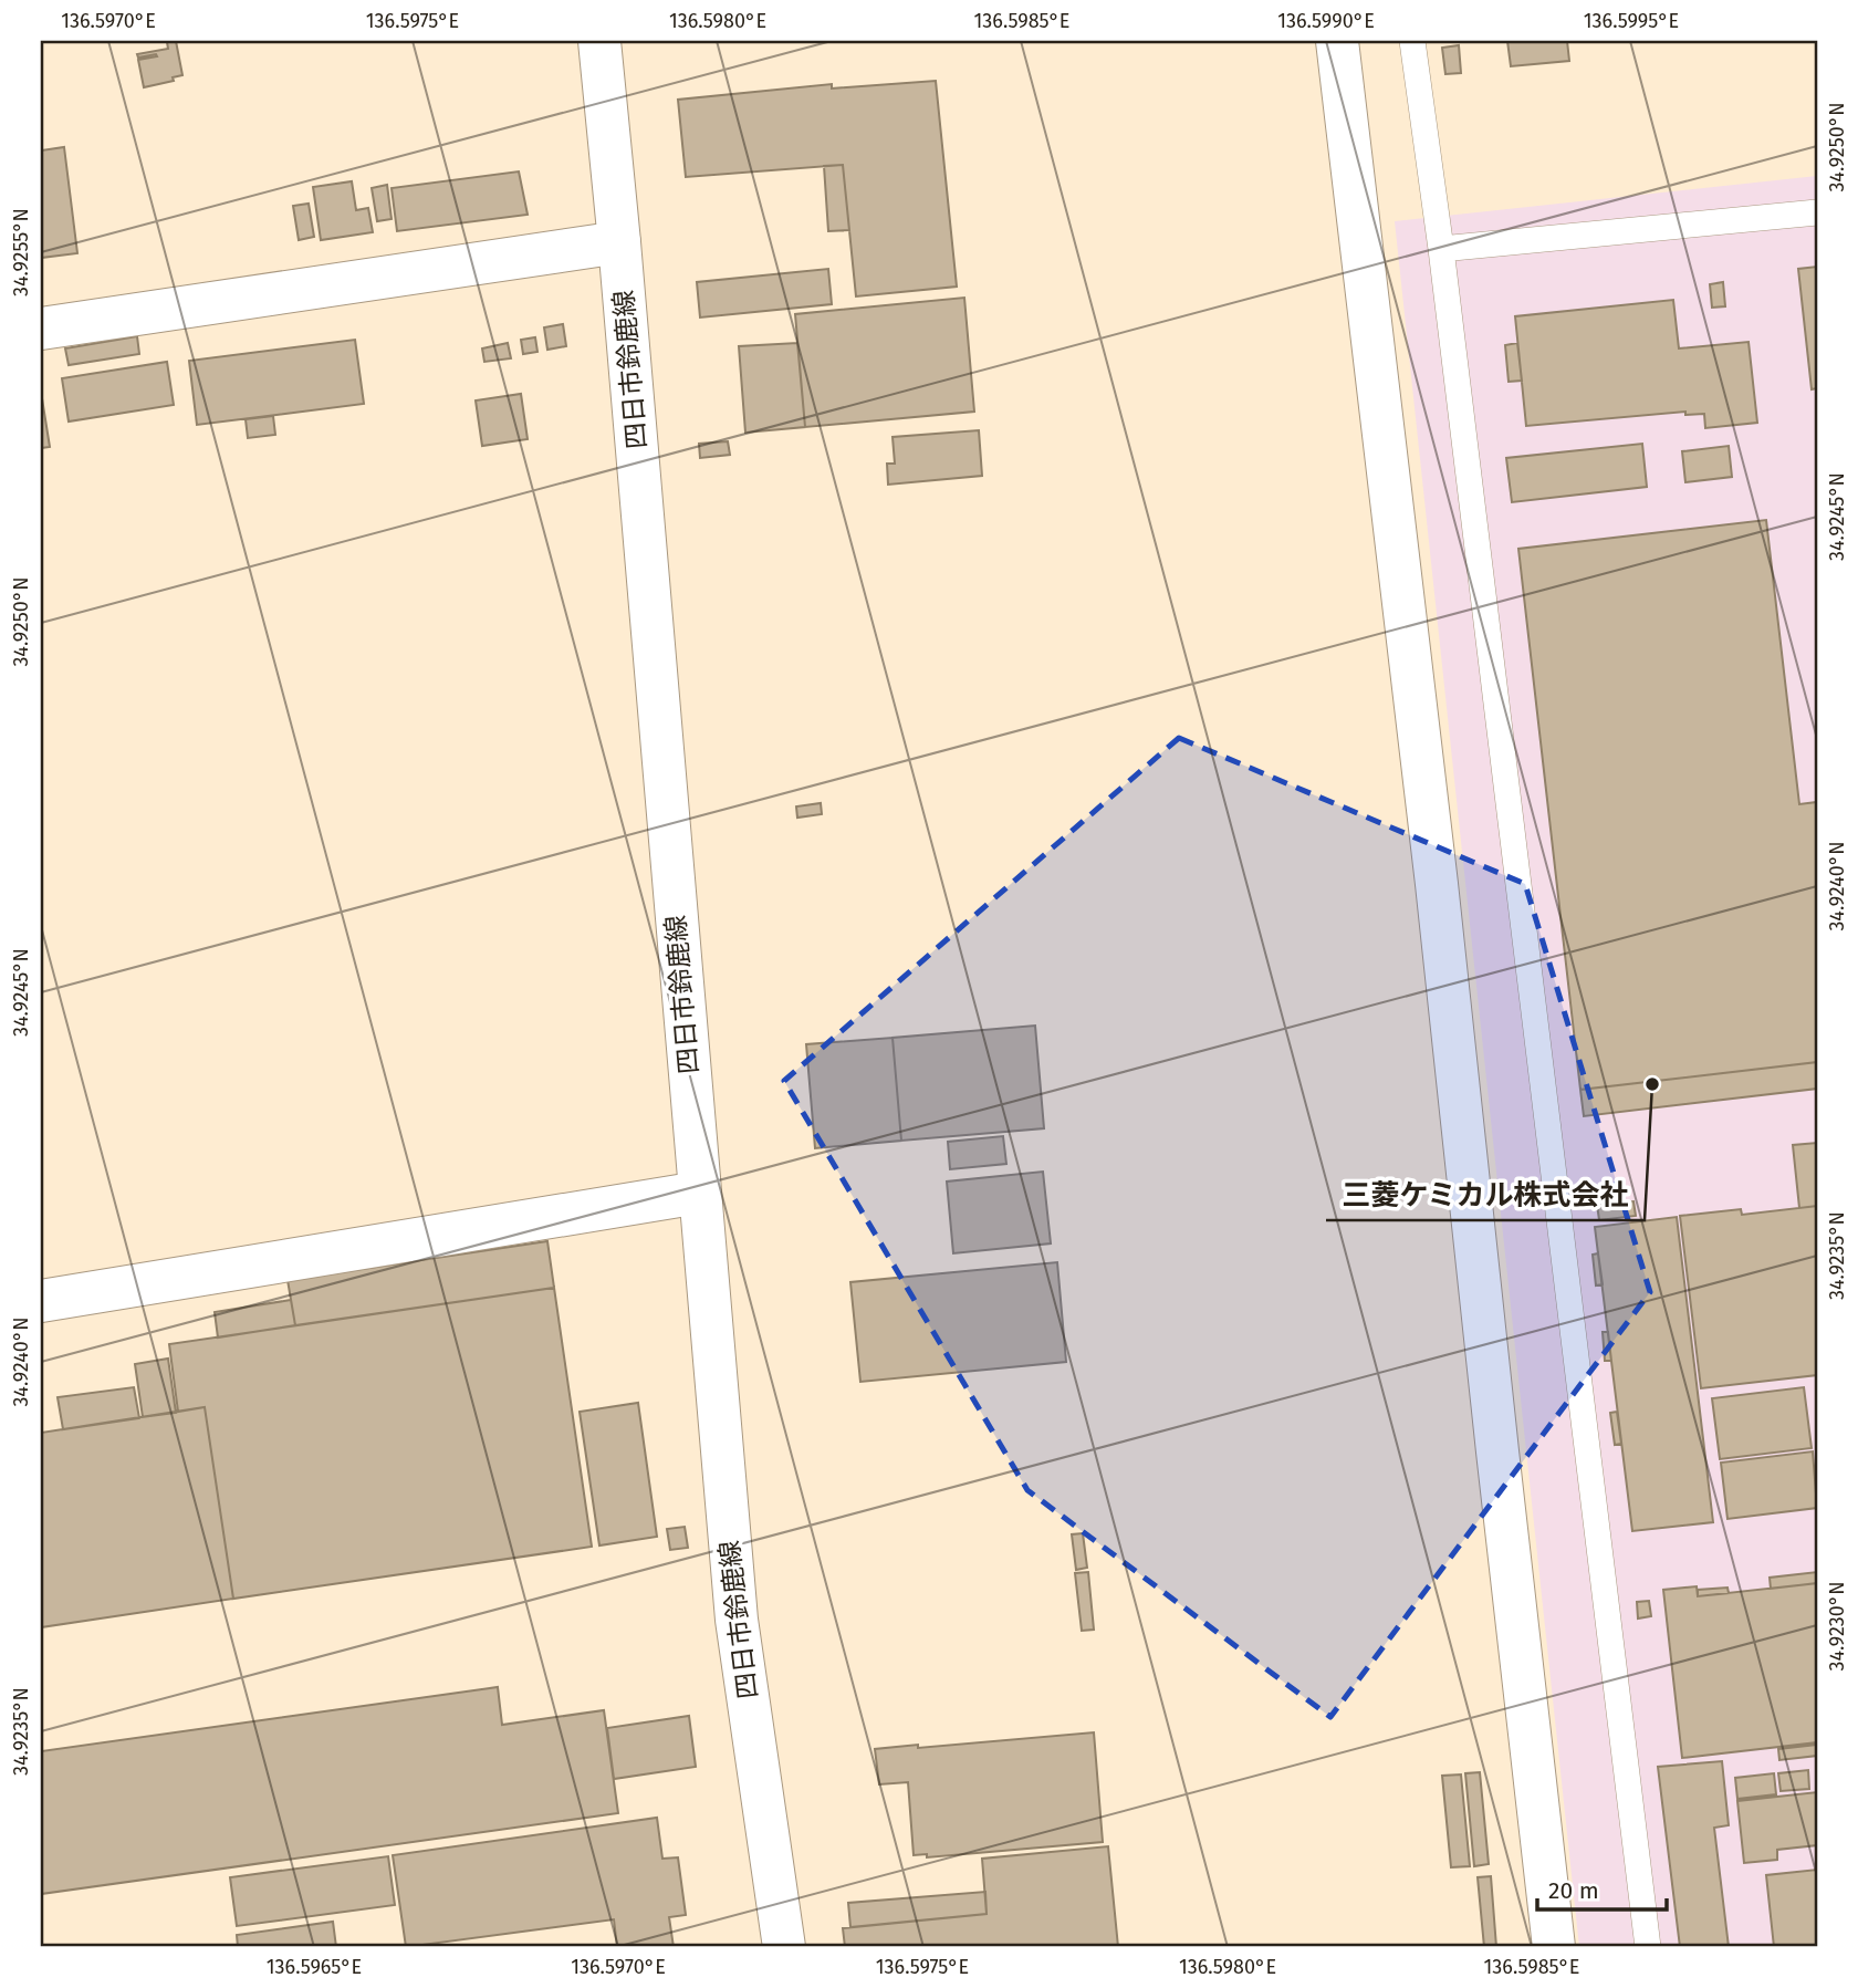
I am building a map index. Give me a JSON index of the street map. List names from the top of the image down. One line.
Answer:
{"streets":{"street":["四日市鈴鹿線"]},"places":["三菱ケミカル株式会社"],"scale_bar":"20 m","coordinates":["136.5970°E","136.5975°E","136.5980°E","136.5985°E","136.5990°E","136.5995°E","34.9250°N","34.9255°N","34.9245°N","34.9240°N","34.9235°N","34.9230°N","136.5965°E"]}
